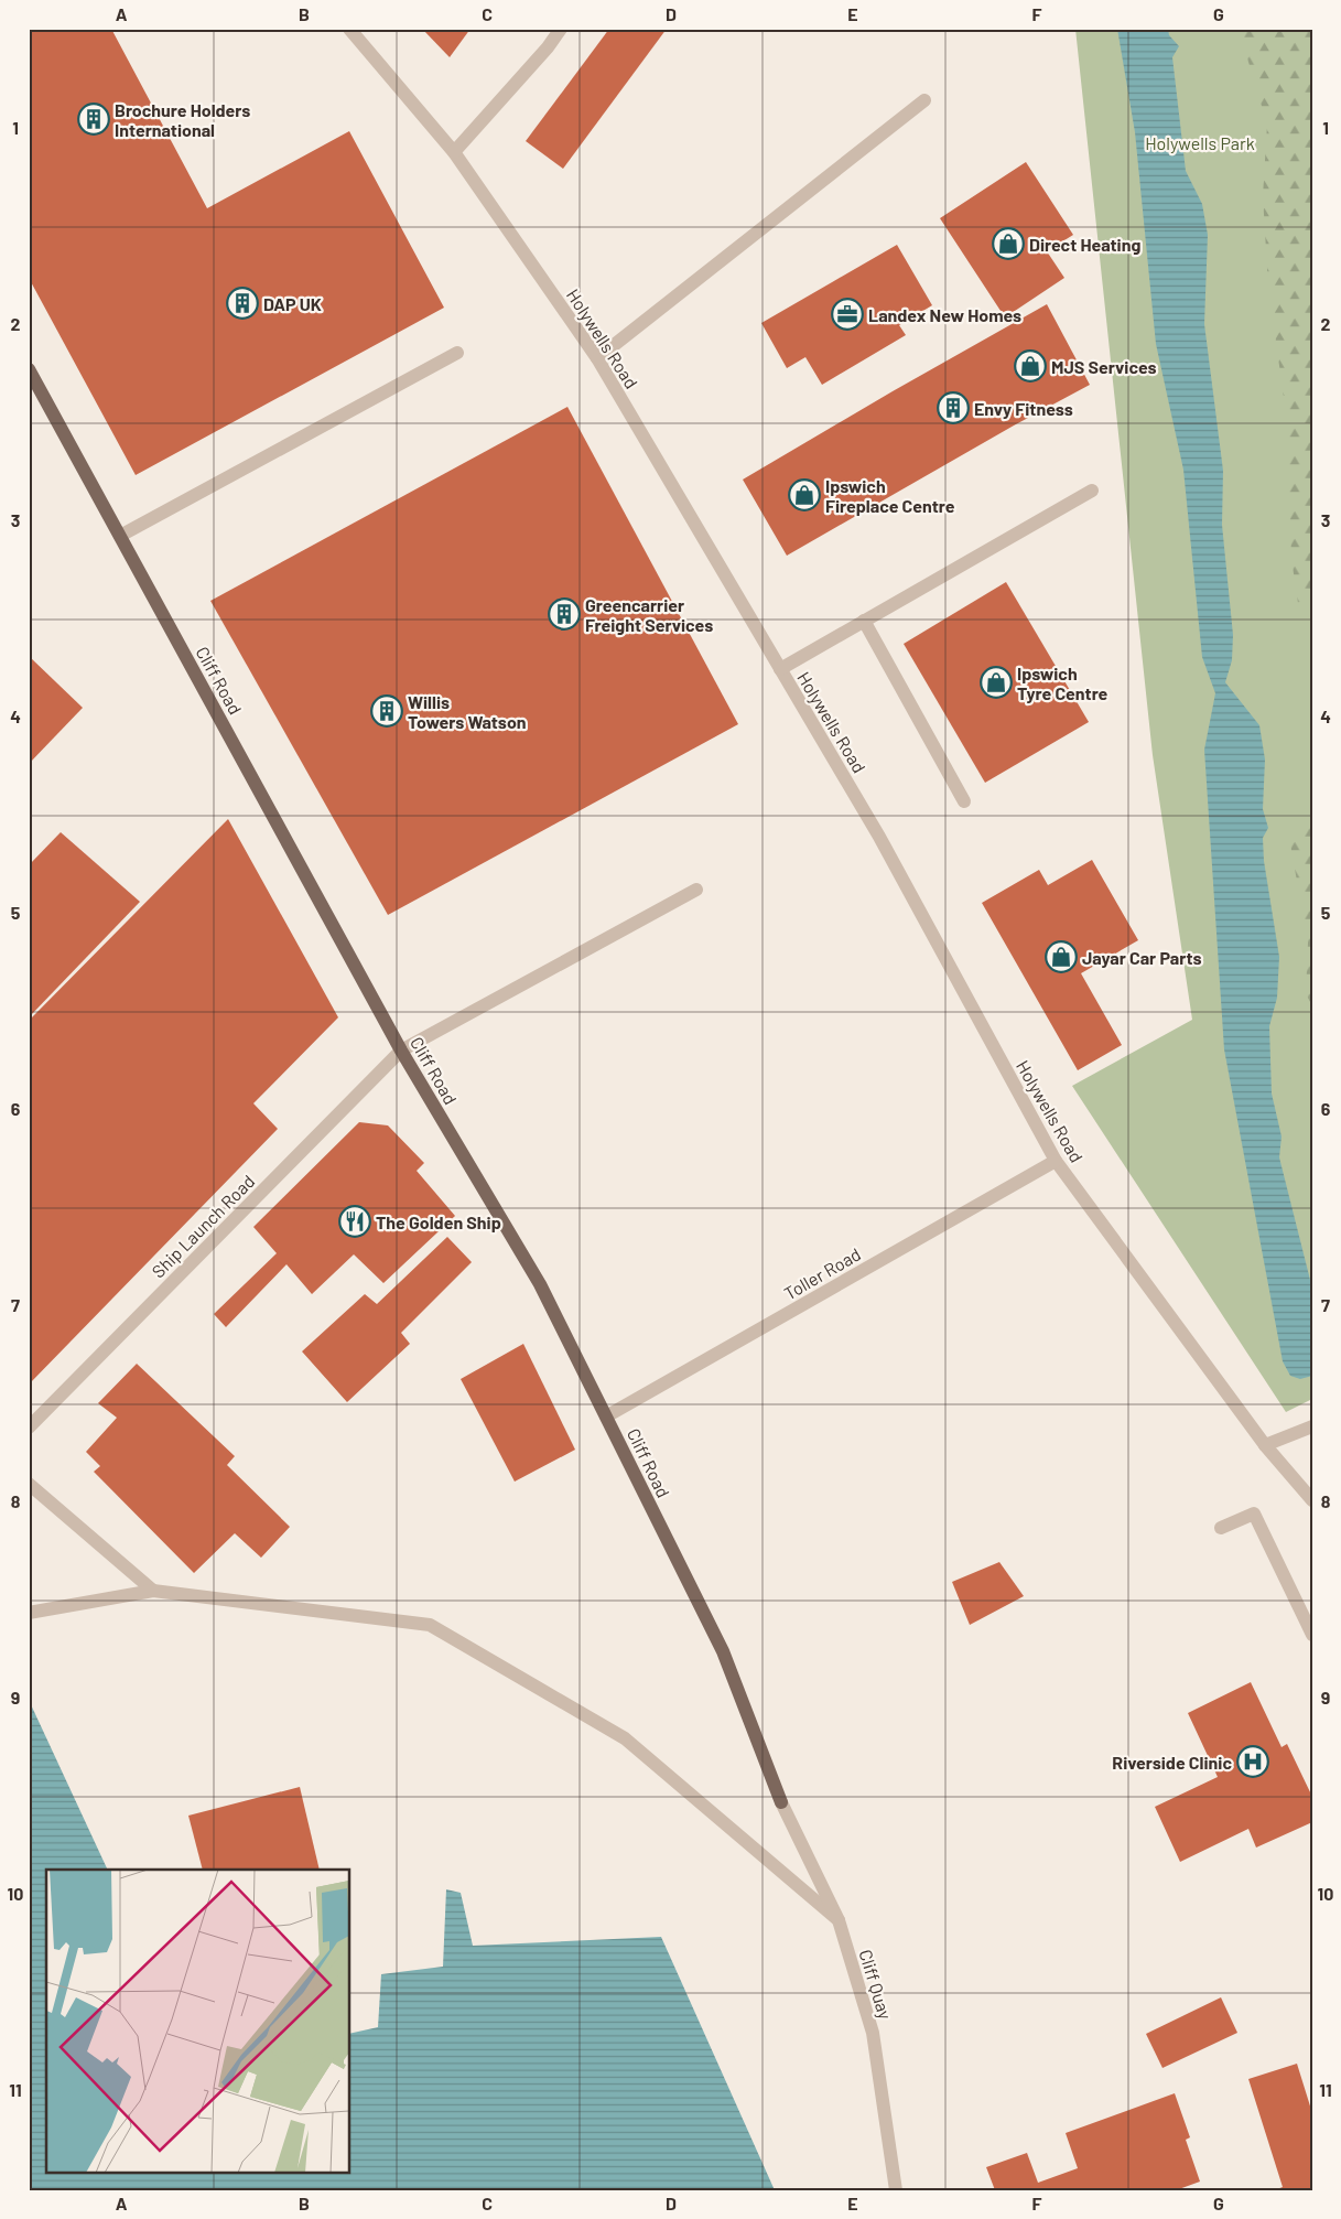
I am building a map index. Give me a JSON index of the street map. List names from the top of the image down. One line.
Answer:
{"streets":{"main road":["Cliff Road"],"street":["Holywells Road","Ship Launch Road","Toller Road","Cliff Quay"]},"crossings":[["Holywells Road","Toller Road"],["Cliff Road","Ship Launch Road"],["Cliff Road","Toller Road"],["Cliff Road","Cliff Quay"]],"parks":["Holywells Park"],"places":{"building":["Brochure Holders International","DAP UK","Envy Fitness","Greencarrier Freight Services","Willis Towers Watson"],"shop":["Direct Heating","MJS Services","Ipswich Fireplace Centre","Ipswich Tyre Centre","Jayar Car Parts"],"office":["Landex New Homes"],"restaurant":["The Golden Ship"],"hospital":["Riverside Clinic"]},"grid":{"columns":["A","B","C","D","E","F","G"],"rows":["1","2","3","4","5","6","7","8","9","10","11"]}}
